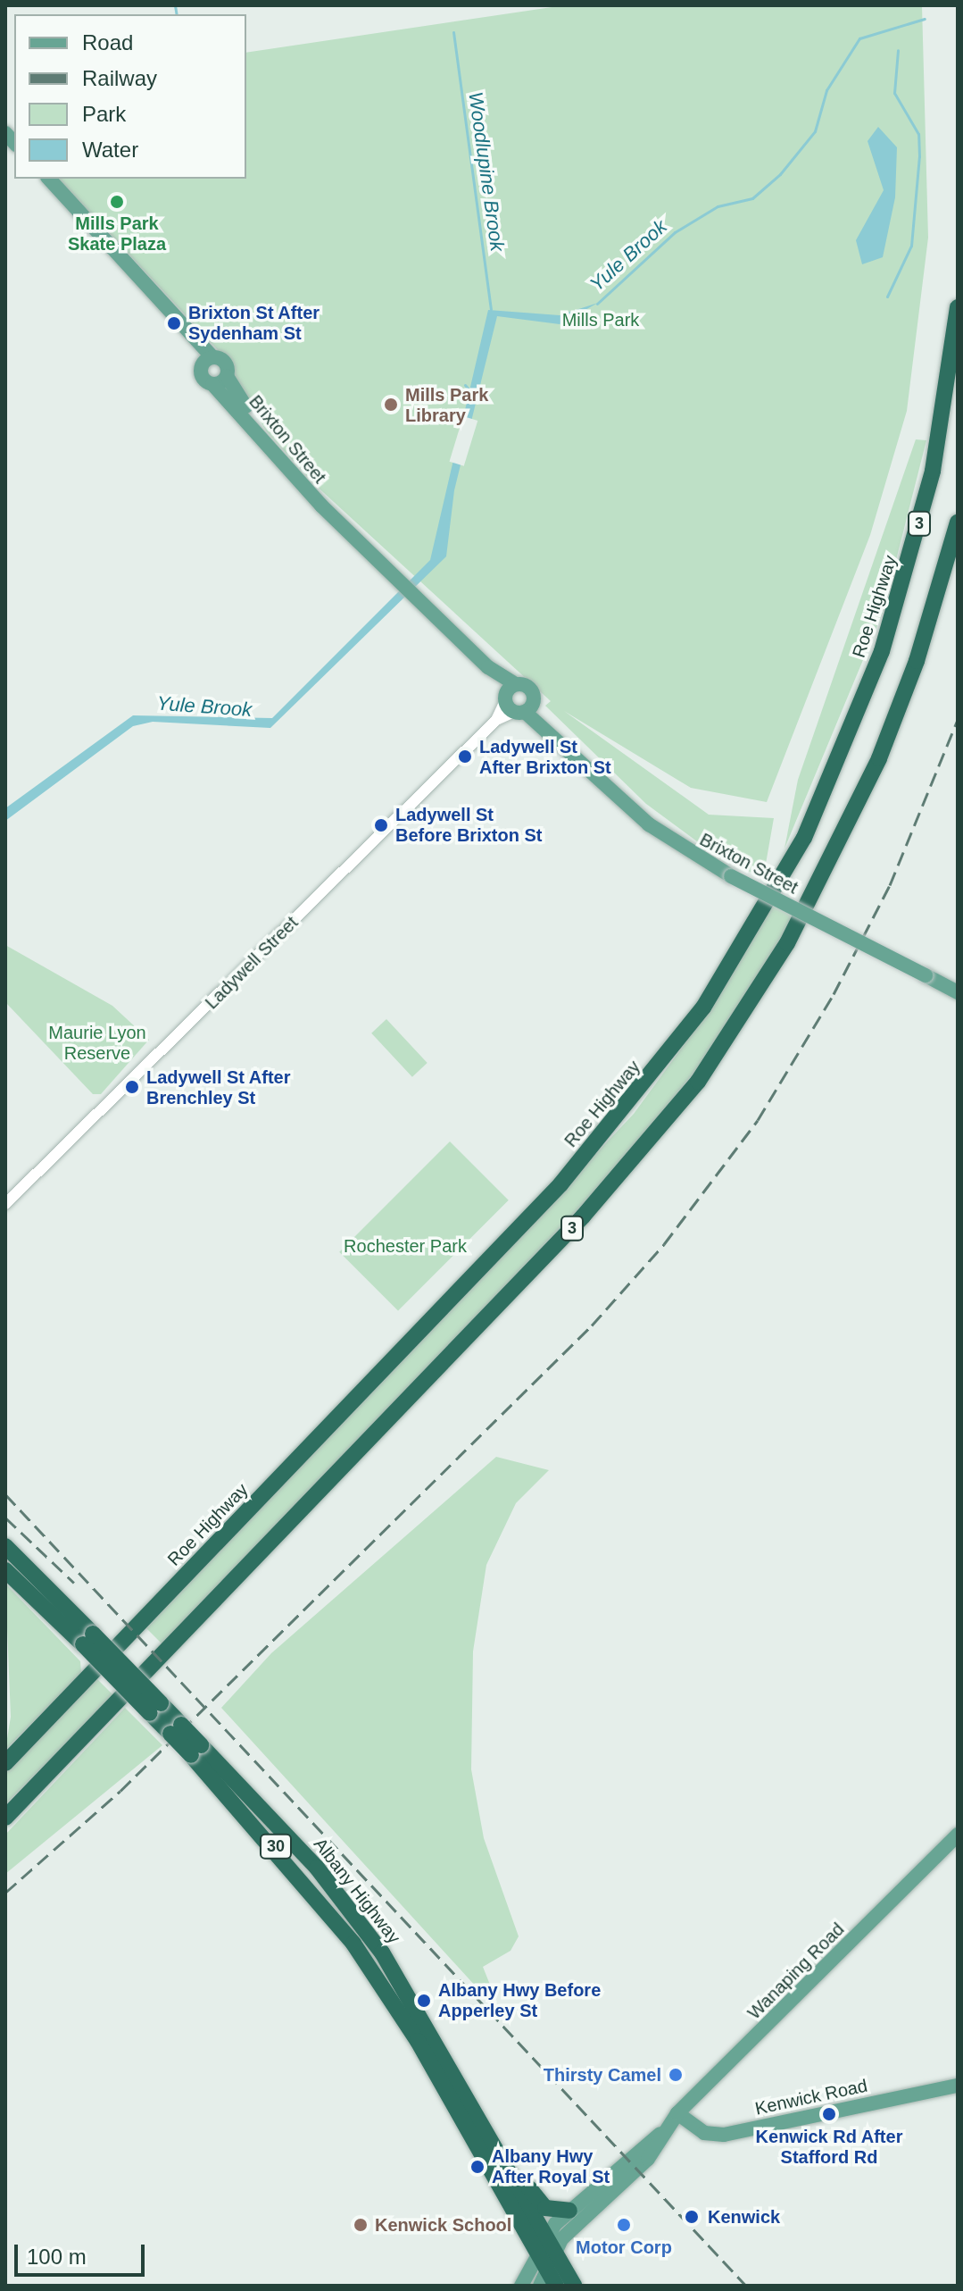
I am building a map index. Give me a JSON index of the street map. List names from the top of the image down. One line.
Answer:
{"streets":{"highway":["3","Roe Highway","30","Albany Highway"],"main road":["Brixton Street","Wanaping Road","Kenwick Road"],"street":["Ladywell Street"]},"crossings":[["Brixton Street","Ladywell Street"],["Albany Highway","Wanaping Road"],["Wanaping Road","Kenwick Road"]],"water":["Woodlupine Brook","Yule Brook"],"parks":["Mills Park","Maurie Lyon Reserve","Rochester Park"],"places":["Mills Park Skate Plaza","Brixton St After Sydenham St","Mills Park Library","Ladywell St After Brixton St","Ladywell St Before Brixton St","Ladywell St After Brenchley St","Albany Hwy Before Apperley St","Thirsty Camel","Kenwick Rd After Stafford Rd","Albany Hwy After Royal St","Kenwick","Kenwick School","Motor Corp"],"legend":["Road","Railway","Park","Water"],"scale_bar":"100 m"}
